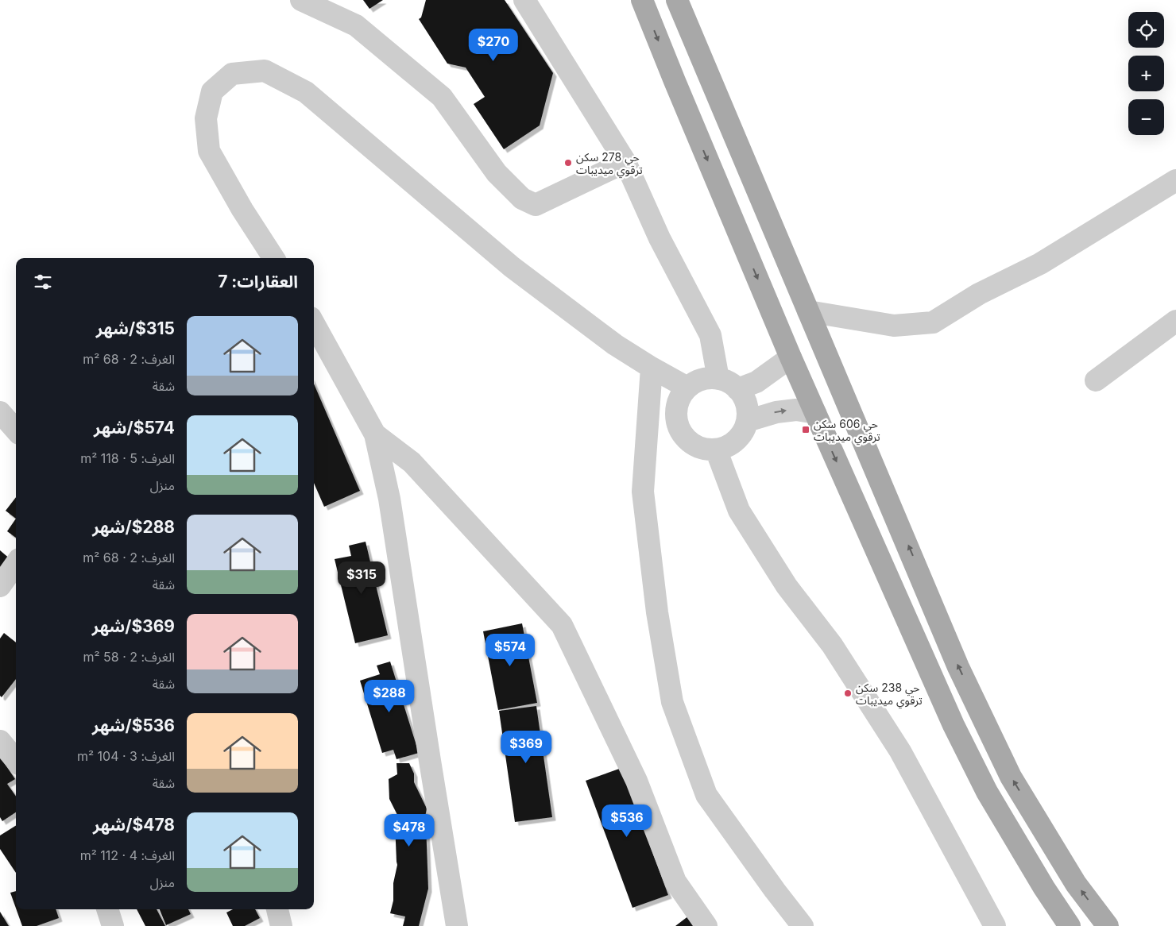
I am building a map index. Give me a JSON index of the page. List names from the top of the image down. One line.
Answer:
{"places":{"other":["حي 278 سكن ترقوي ميديبات","حي 238 سكن ترقوي ميديبات"],"transit":["حي 606 سكن ترقوي ميديبات"]},"page":{"map_buttons":["+","−"],"price":["$270","$315","$574","$288","$369","$536","$478"],"heading":"العقارات: 7","list":[{"name":"$315/شهر","note":"الغرف: 2 · 68 m² · شقة"},{"name":"$574/شهر","note":"الغرف: 5 · 118 m² · منزل"},{"name":"$288/شهر","note":"الغرف: 2 · 68 m² · شقة"},{"name":"$369/شهر","note":"الغرف: 2 · 58 m² · شقة"},{"name":"$536/شهر","note":"الغرف: 3 · 104 m² · شقة"},{"name":"$478/شهر","note":"الغرف: 4 · 112 m² · منزل"}]}}
